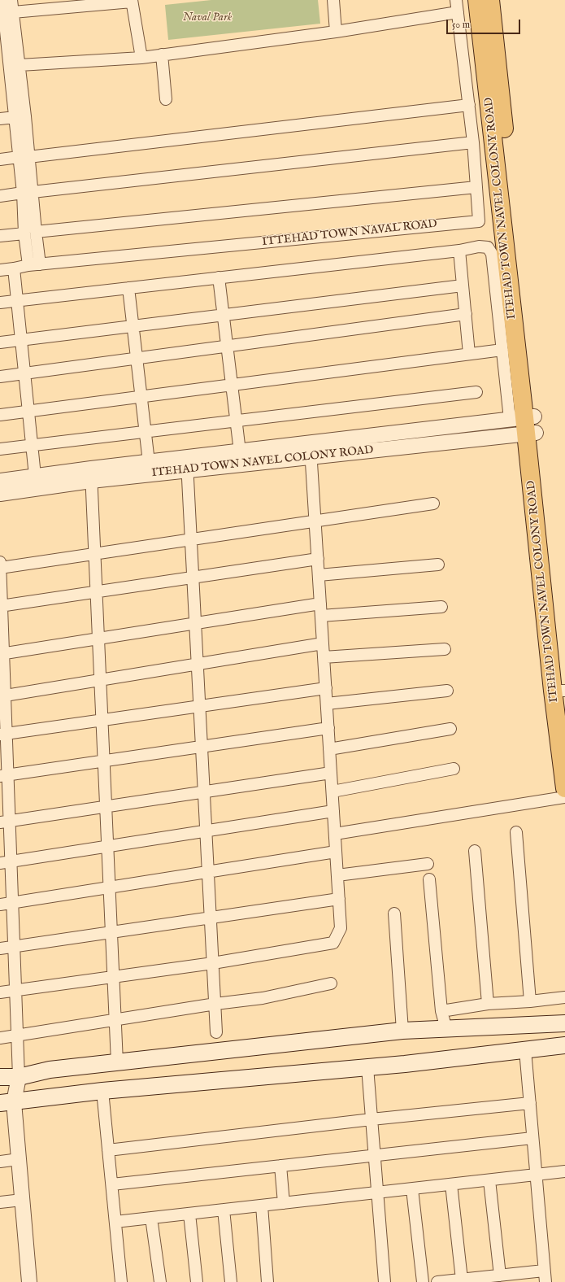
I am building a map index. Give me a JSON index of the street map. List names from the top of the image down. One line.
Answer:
{"streets":{"main road":["ITEHAD TOWN NAVEL COLONY ROAD"],"street":["ITTEHAD TOWN NAVAL ROAD"]},"parks":["Naval Park"],"scale_bar":"50 m"}
